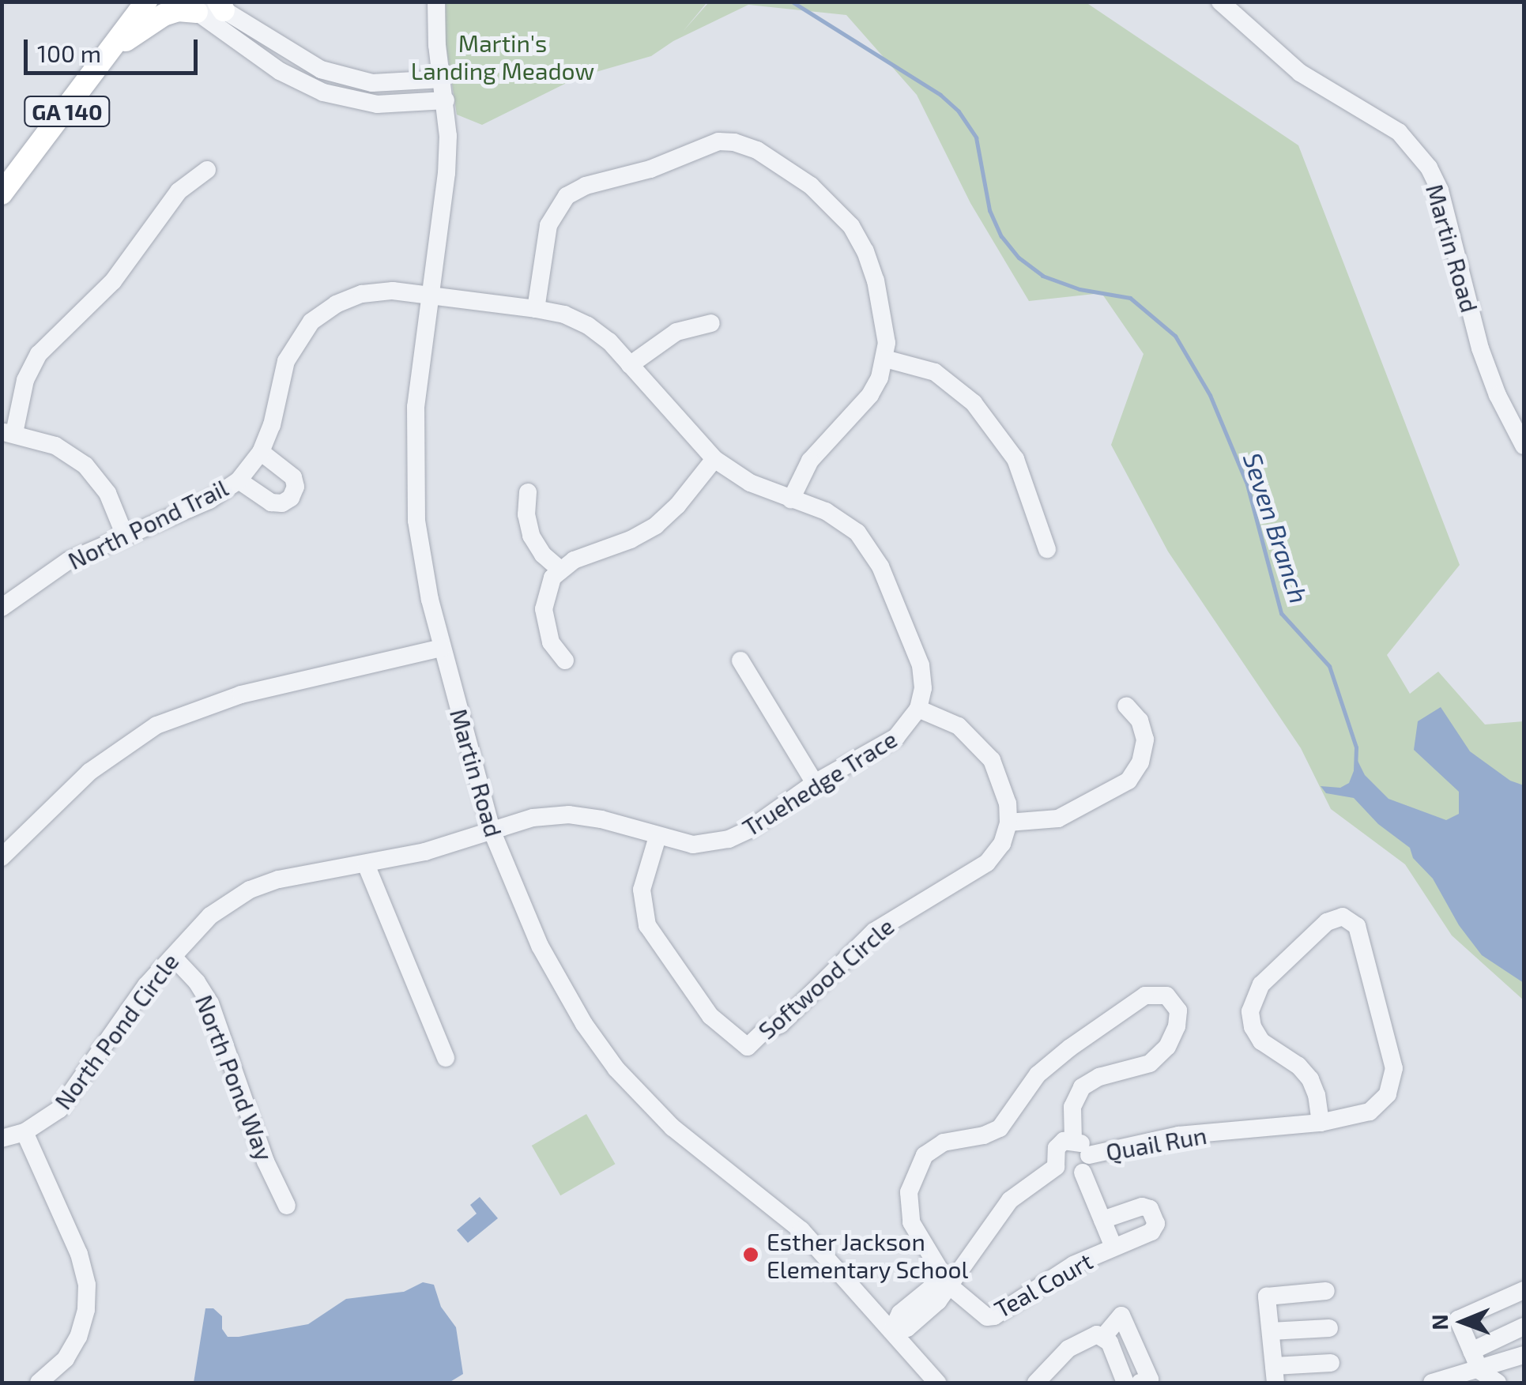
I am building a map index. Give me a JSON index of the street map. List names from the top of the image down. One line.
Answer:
{"streets":{"main road":["GA 140"],"street":["Martin Road","North Pond Trail","Truehedge Trace","Softwood Circle","North Pond Circle","North Pond Way","Quail Run","Teal Court"]},"crossings":[["Martin Road","North Pond Trail"],["Martin Road","Truehedge Trace"],["Martin Road","North Pond Circle"],["North Pond Trail","Truehedge Trace"],["Truehedge Trace","Softwood Circle"],["Truehedge Trace","North Pond Circle"],["North Pond Circle","North Pond Way"],["Quail Run","Teal Court"]],"water":["Seven Branch"],"parks":["Martin's Landing Meadow"],"places":["Esther Jackson Elementary School"],"scale_bar":"100 m","north":"left"}
